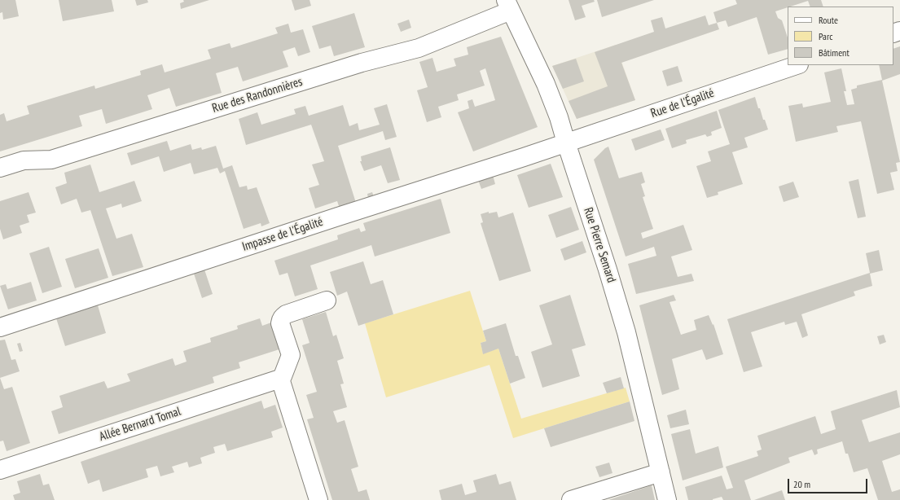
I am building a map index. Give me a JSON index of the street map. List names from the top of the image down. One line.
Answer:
{"streets":{"street":["Rue des Randonnières","Rue de l'Égalité","Impasse de l'Égalité","Rue Pierre Semard","Allée Bernard Tomal"]},"crossings":[["Rue des Randonnières","Rue Pierre Semard"],["Rue de l'Égalité","Impasse de l'Égalité"],["Rue de l'Égalité","Rue Pierre Semard"],["Impasse de l'Égalité","Rue Pierre Semard"]],"legend":["Route","Parc","Bâtiment"],"scale_bar":"20 m"}
